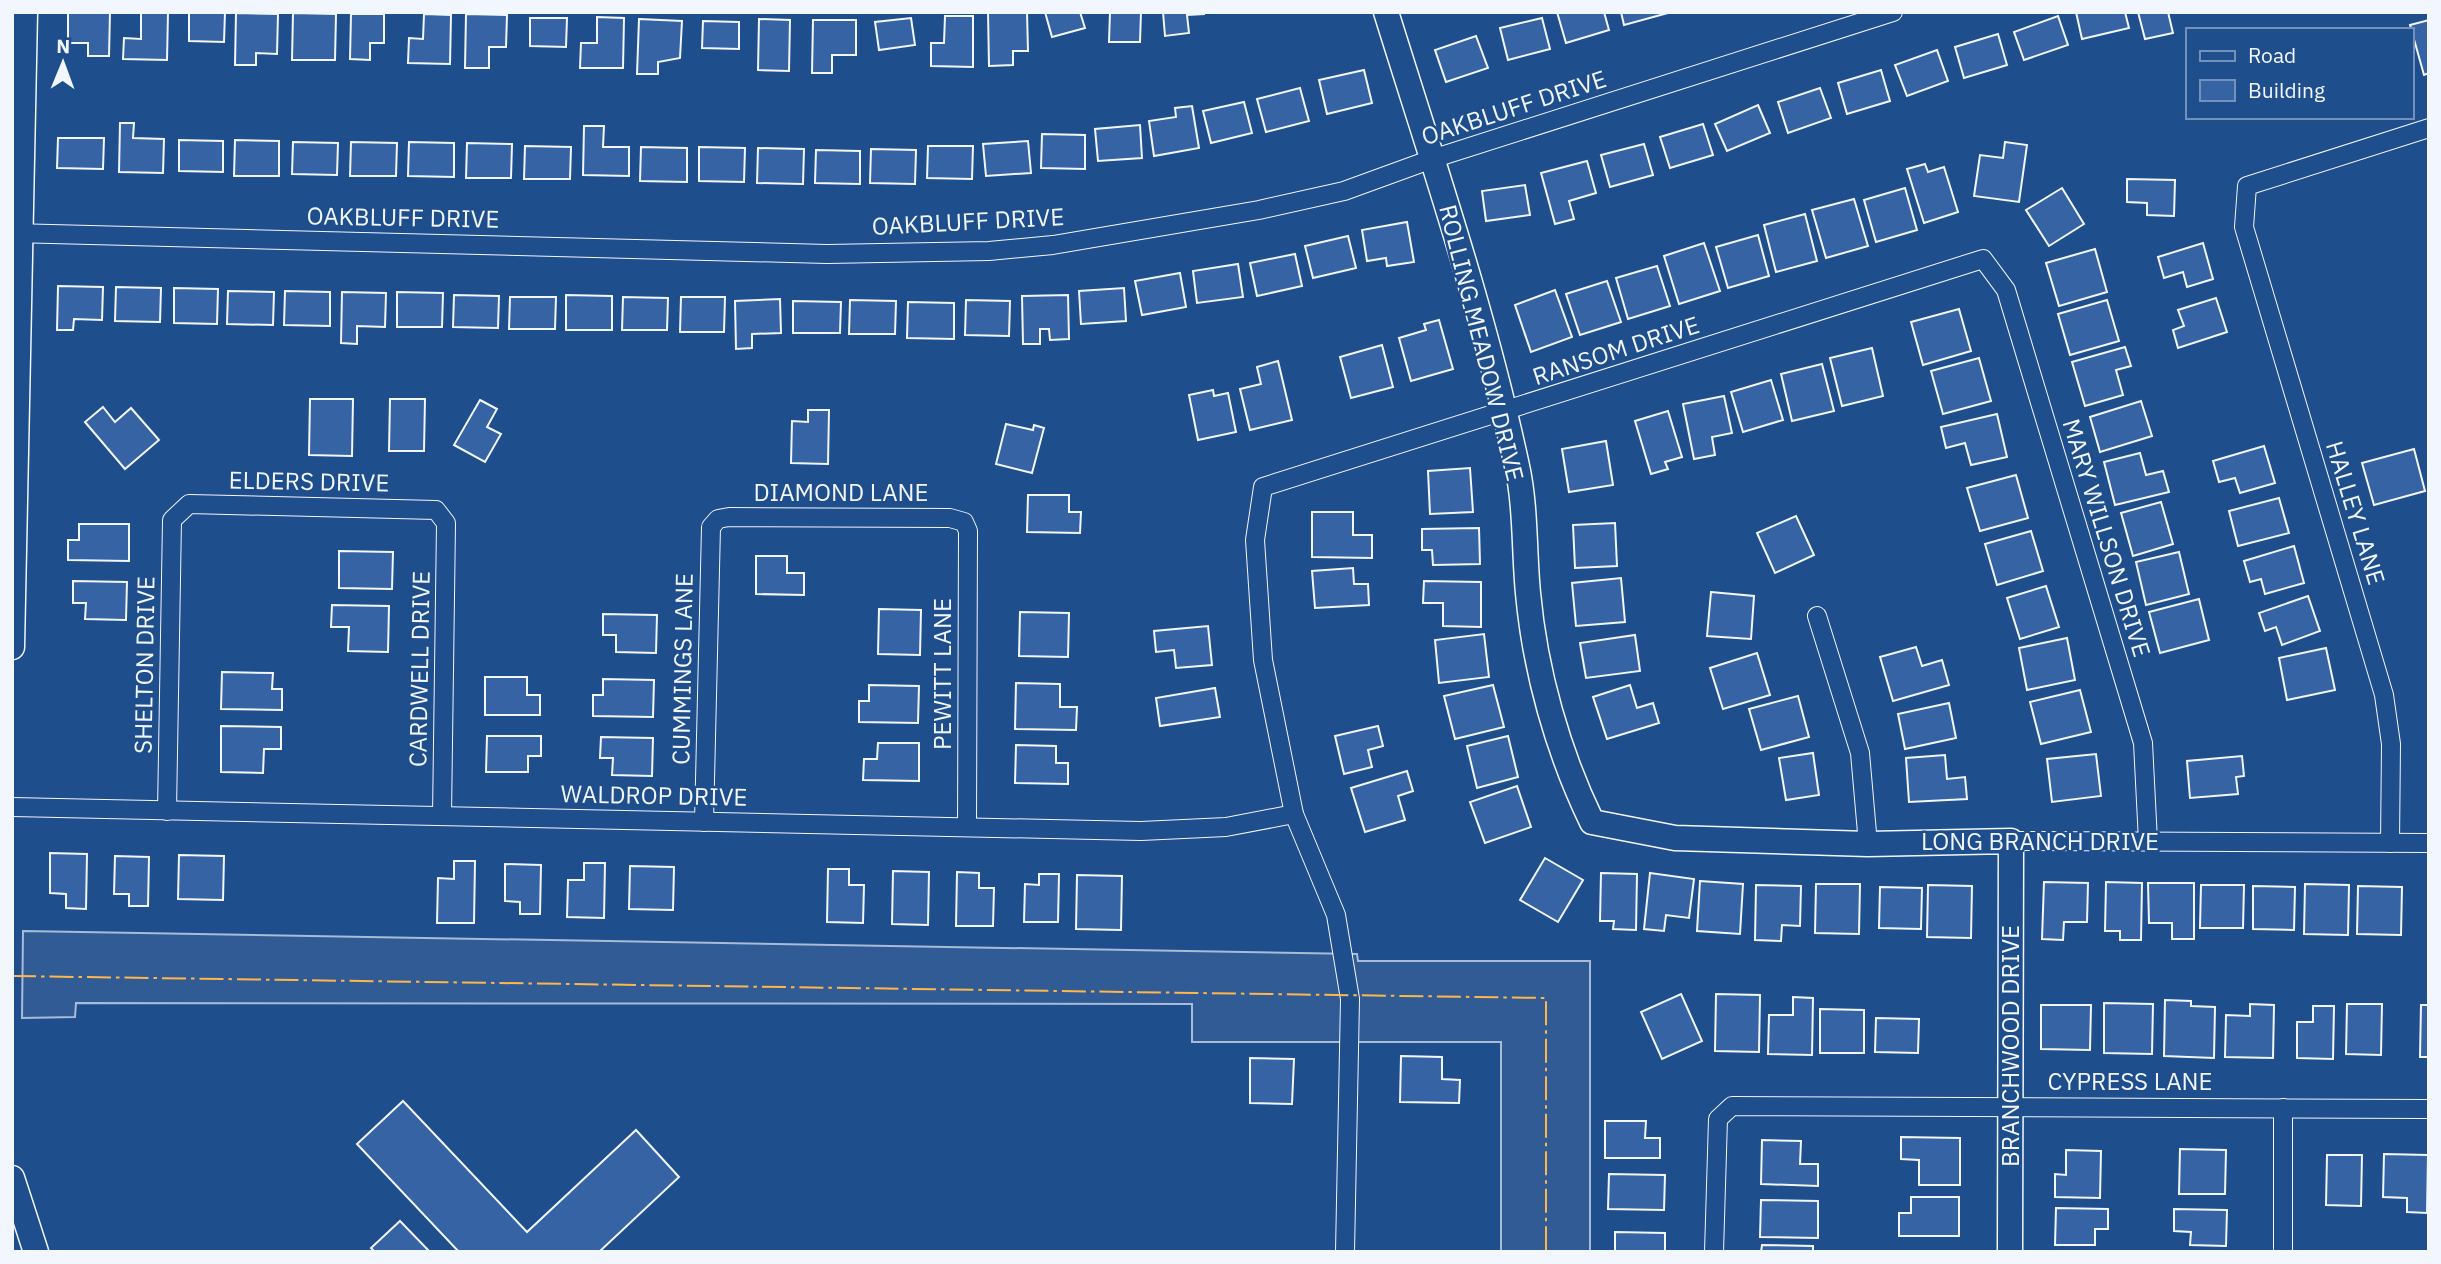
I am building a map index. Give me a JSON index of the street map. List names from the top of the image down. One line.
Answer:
{"streets":{"street":["OAKBLUFF DRIVE","ROLLING MEADOW DRIVE","RANSOM DRIVE","ELDERS DRIVE","DIAMOND LANE","HALLEY LANE","MARY WILLSON DRIVE","SHELTON DRIVE","CARDWELL DRIVE","CUMMINGS LANE","PEWITT LANE","WALDROP DRIVE","LONG BRANCH DRIVE","BRANCHWOOD DRIVE","CYPRESS LANE"]},"crossings":[["OAKBLUFF DRIVE","ROLLING MEADOW DRIVE"],["ROLLING MEADOW DRIVE","RANSOM DRIVE"],["ROLLING MEADOW DRIVE","LONG BRANCH DRIVE"],["RANSOM DRIVE","MARY WILLSON DRIVE"],["RANSOM DRIVE","WALDROP DRIVE"],["ELDERS DRIVE","SHELTON DRIVE"],["ELDERS DRIVE","CARDWELL DRIVE"],["DIAMOND LANE","CUMMINGS LANE"],["DIAMOND LANE","PEWITT LANE"],["HALLEY LANE","LONG BRANCH DRIVE"],["MARY WILLSON DRIVE","LONG BRANCH DRIVE"],["SHELTON DRIVE","WALDROP DRIVE"],["CARDWELL DRIVE","WALDROP DRIVE"],["CUMMINGS LANE","WALDROP DRIVE"],["PEWITT LANE","WALDROP DRIVE"],["LONG BRANCH DRIVE","BRANCHWOOD DRIVE"],["BRANCHWOOD DRIVE","CYPRESS LANE"]],"legend":["Road","Building"],"north":"top"}
